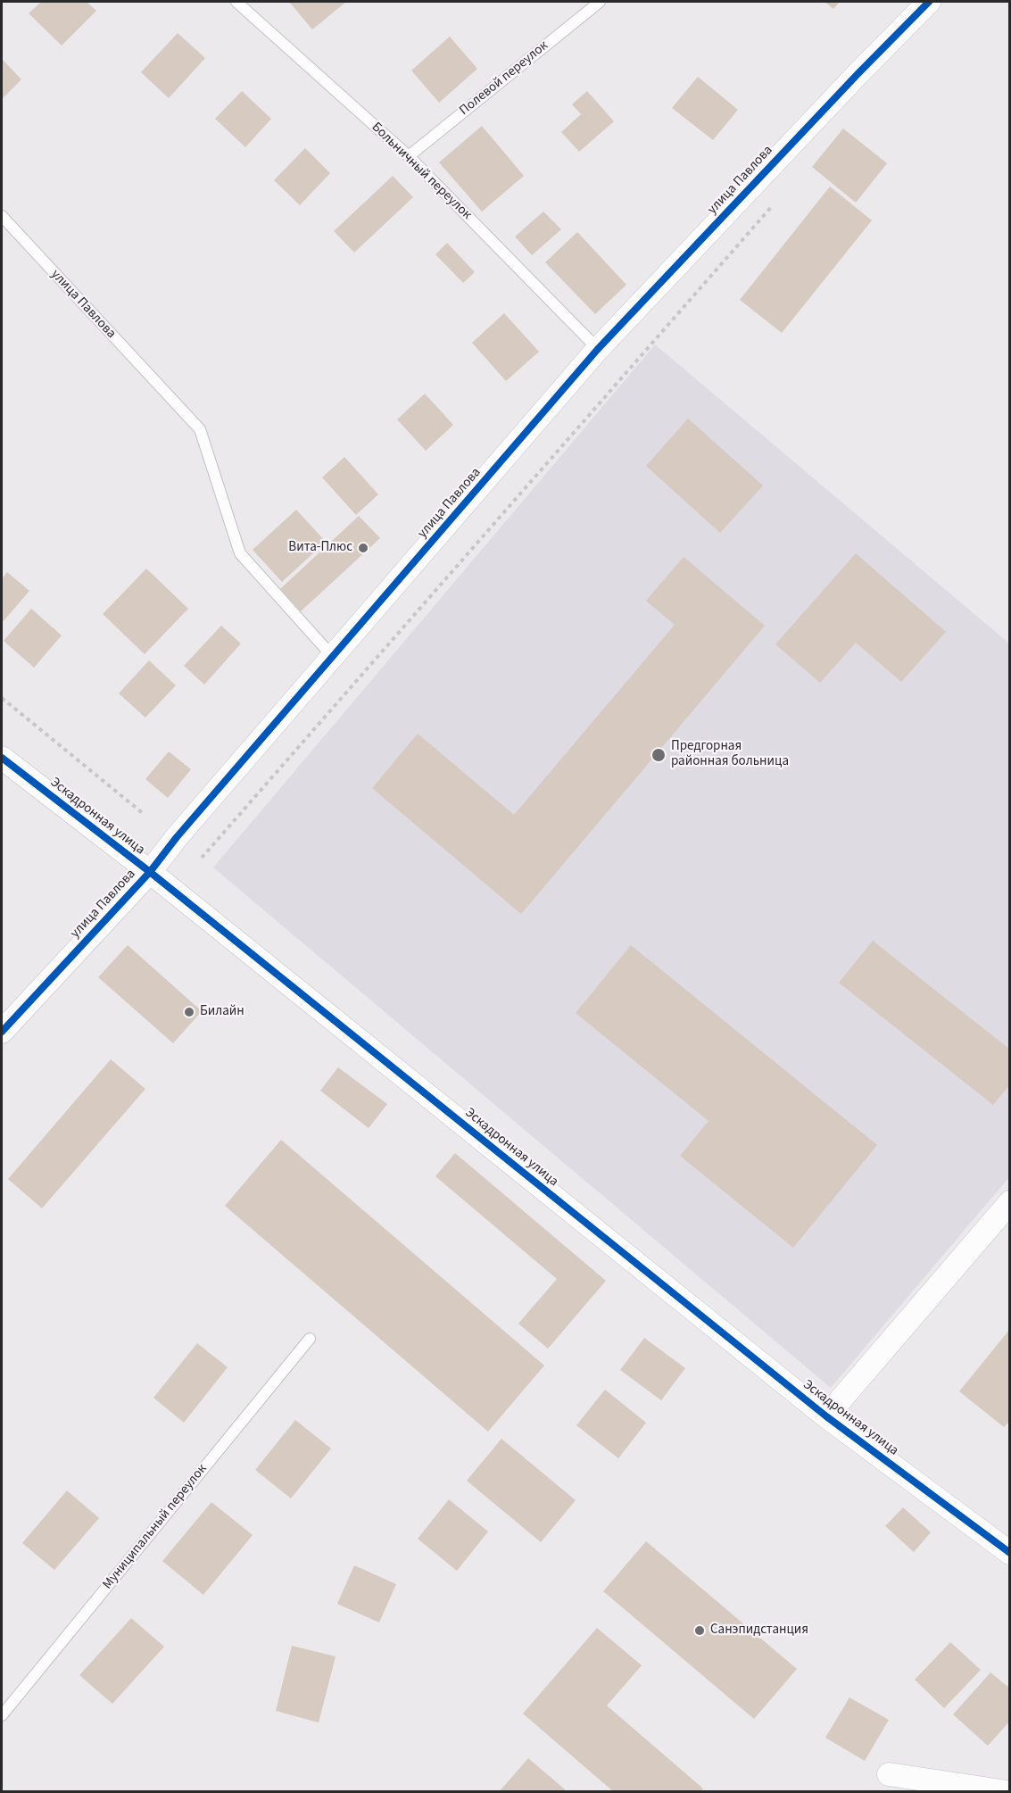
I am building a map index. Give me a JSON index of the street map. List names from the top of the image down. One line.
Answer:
{"streets":{"street":["улица Павлова","Эскадронная улица"],"lane":["Полевой переулок","Больничный переулок","Муниципальный переулок"]},"crossings":[["Полевой переулок","Больничный переулок"],["Больничный переулок","улица Павлова"],["улица Павлова","Эскадронная улица"]],"places":["Вита-Плюс","Предгорная районная больница","Билайн","Санэпидстанция"]}
